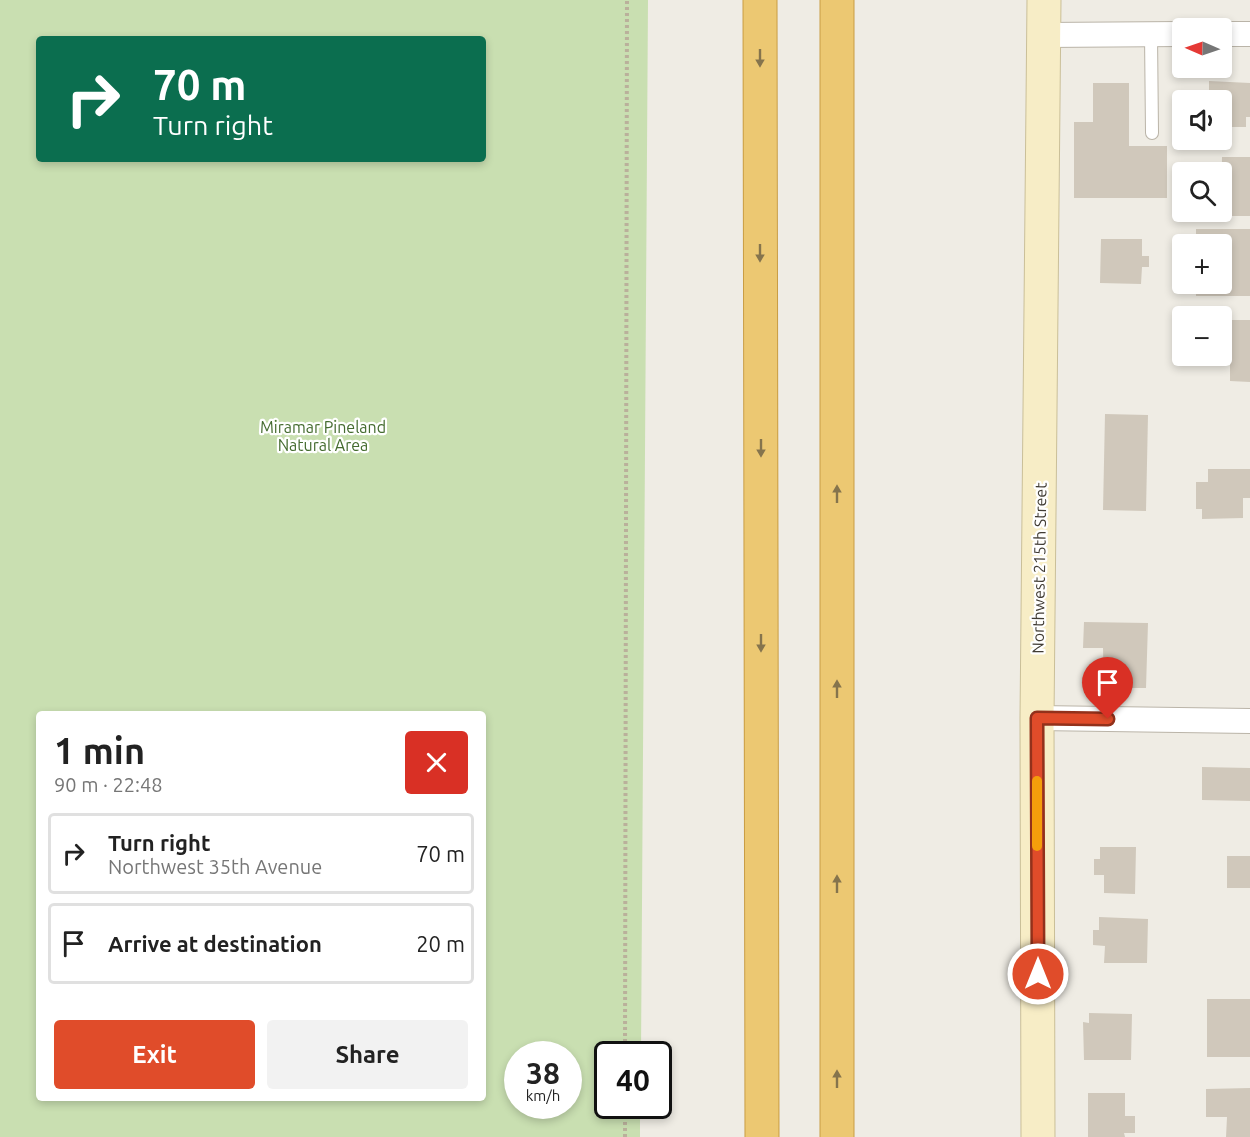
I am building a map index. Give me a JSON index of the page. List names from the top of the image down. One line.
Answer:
{"streets":{"street":["Northwest 215th Street"]},"parks":["Miramar Pineland Natural Area"],"north":"left","page":{"map_buttons":["+","−"],"turn":["70 m","Turn right"],"heading":["1 min","90 m · 22:48"],"list":[{"name":"Turn right","note":"Northwest 35th Avenue","value":"70 m"},{"name":"Arrive at destination","value":"20 m"}],"buttons":["Exit","Share"],"speed":"38 km/h","limit":"40"}}
